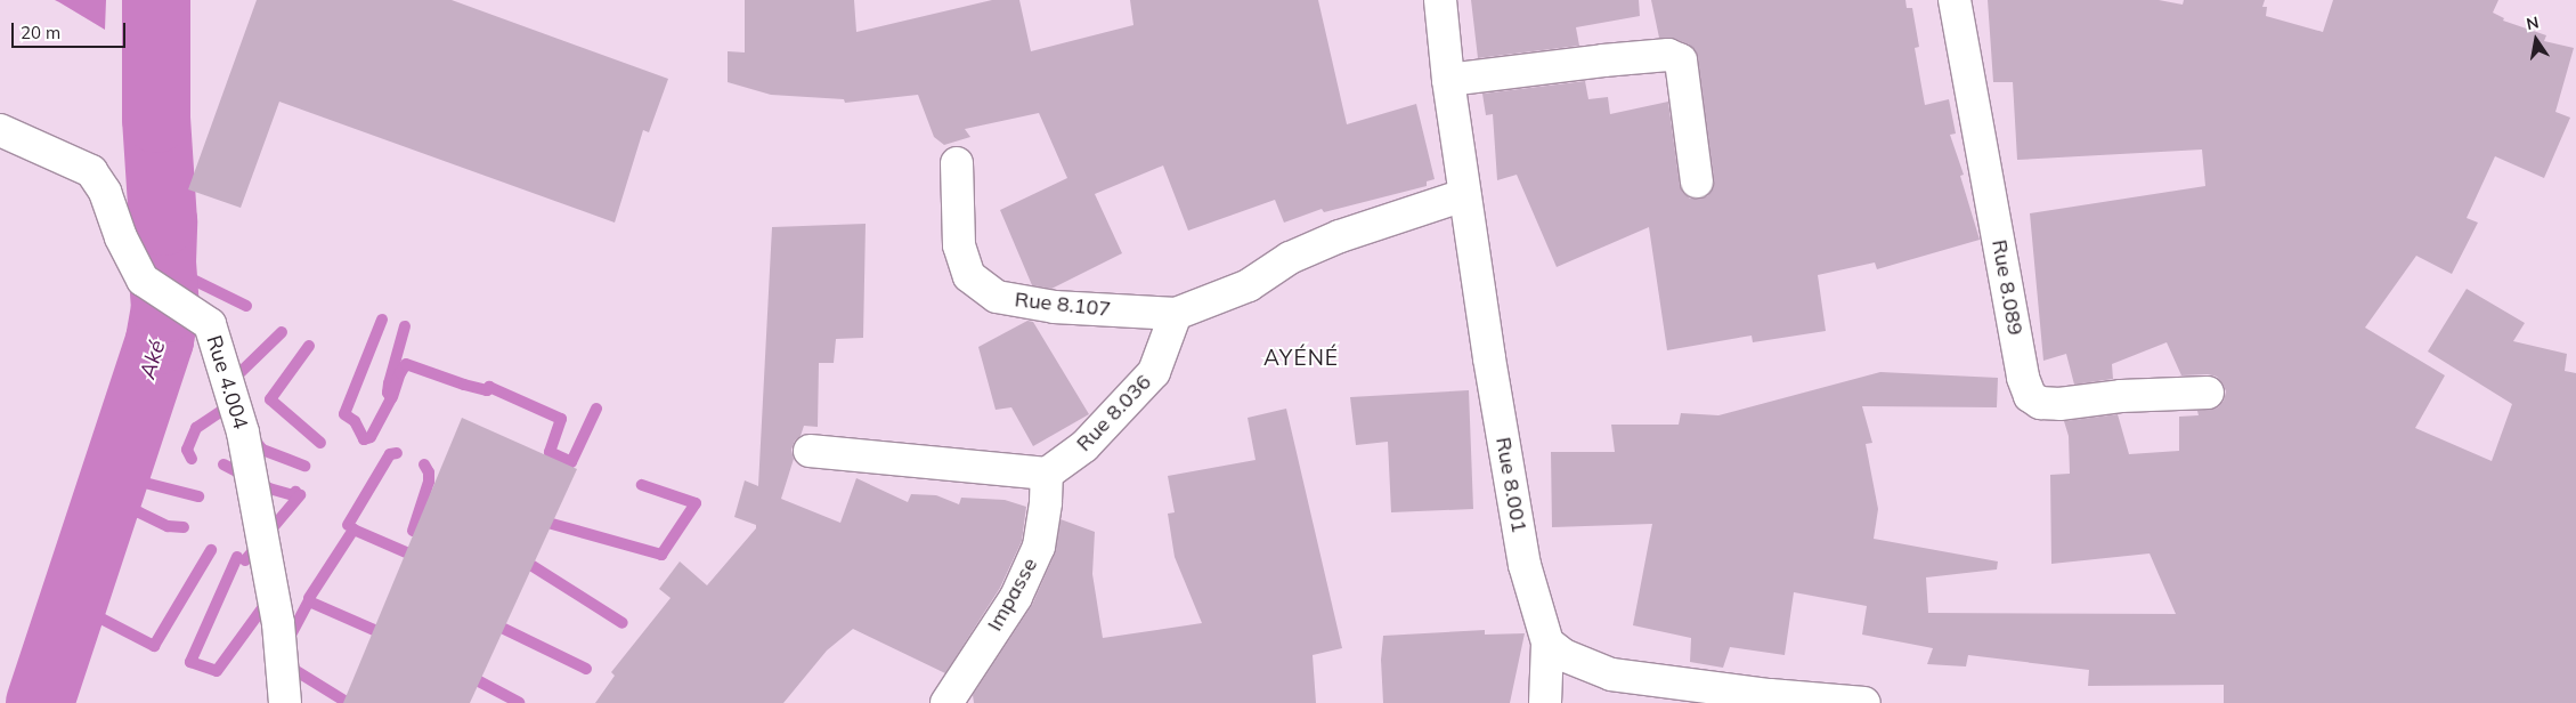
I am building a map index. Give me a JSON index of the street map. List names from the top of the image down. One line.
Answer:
{"streets":{"street":["Rue 8.089","Rue 8.107","Rue 4.004","Rue 8.036","Rue 8.001","Impasse"]},"crossings":[["Rue 8.107","Rue 8.036"],["Rue 8.036","Impasse"]],"districts":["AYÉNÉ"],"water":["Aké"],"scale_bar":"20 m","north":"top"}
